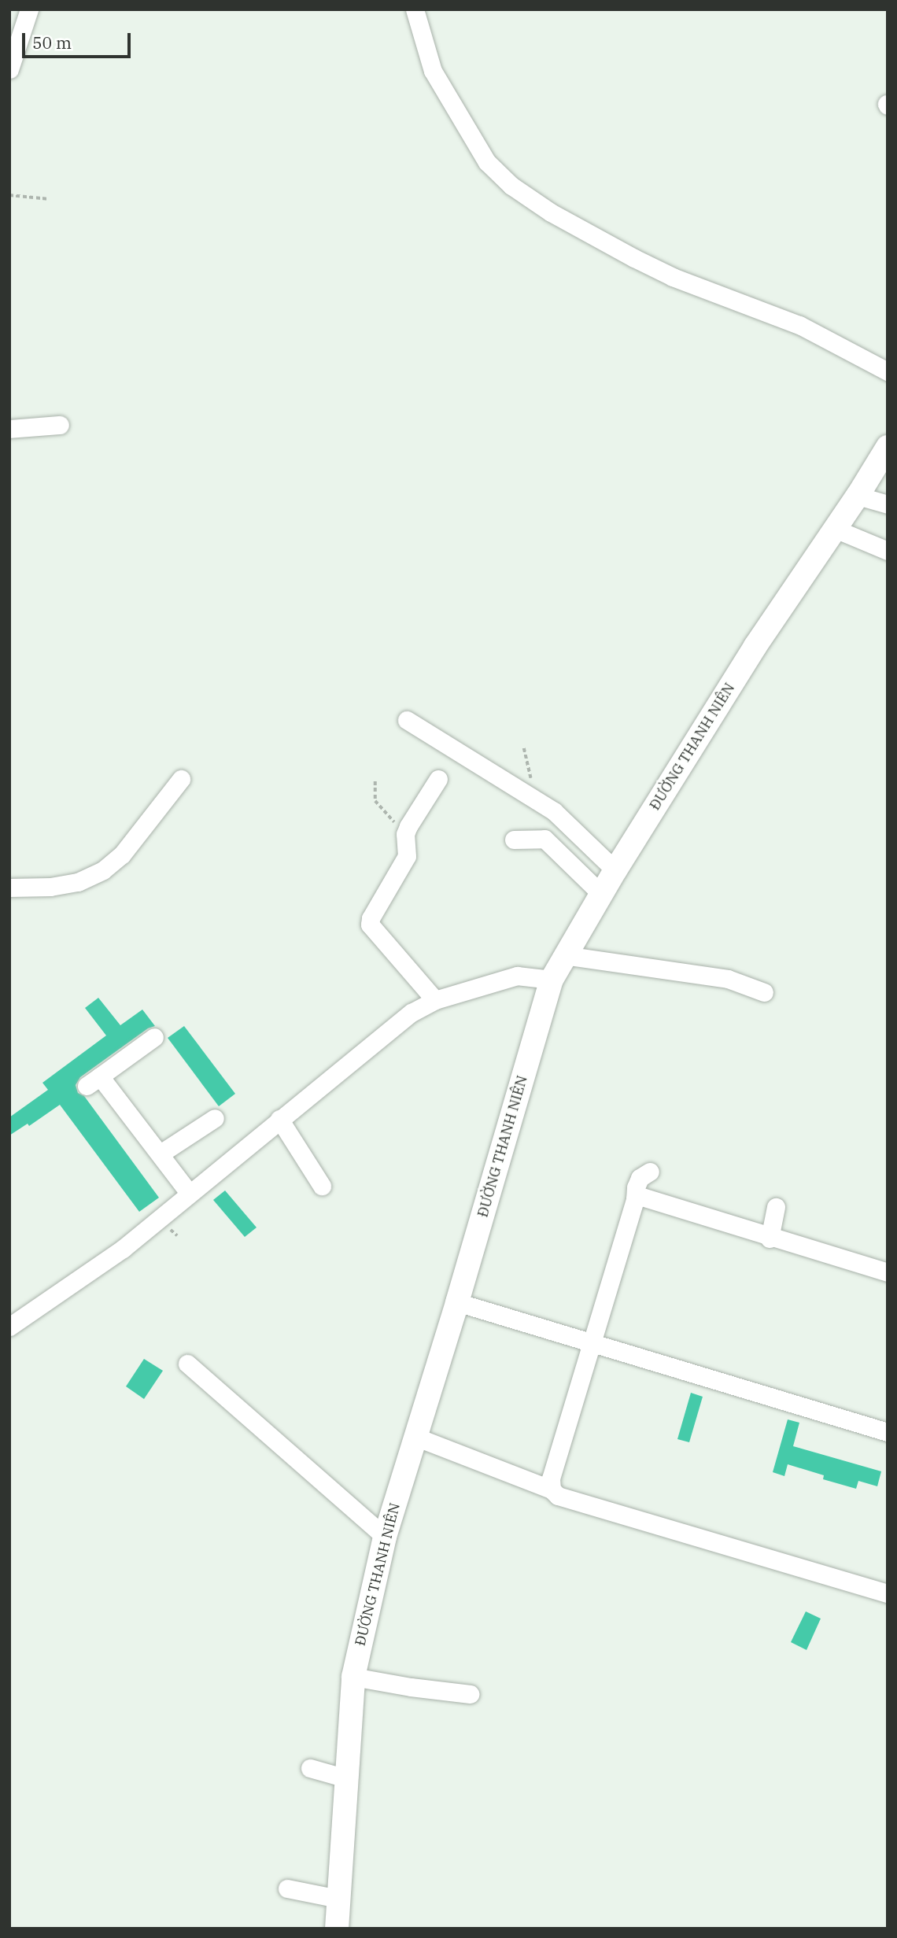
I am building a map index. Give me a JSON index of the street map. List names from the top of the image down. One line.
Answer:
{"streets":{"main road":["ĐƯỜNG THANH NIÊN"]},"scale_bar":"50 m"}
